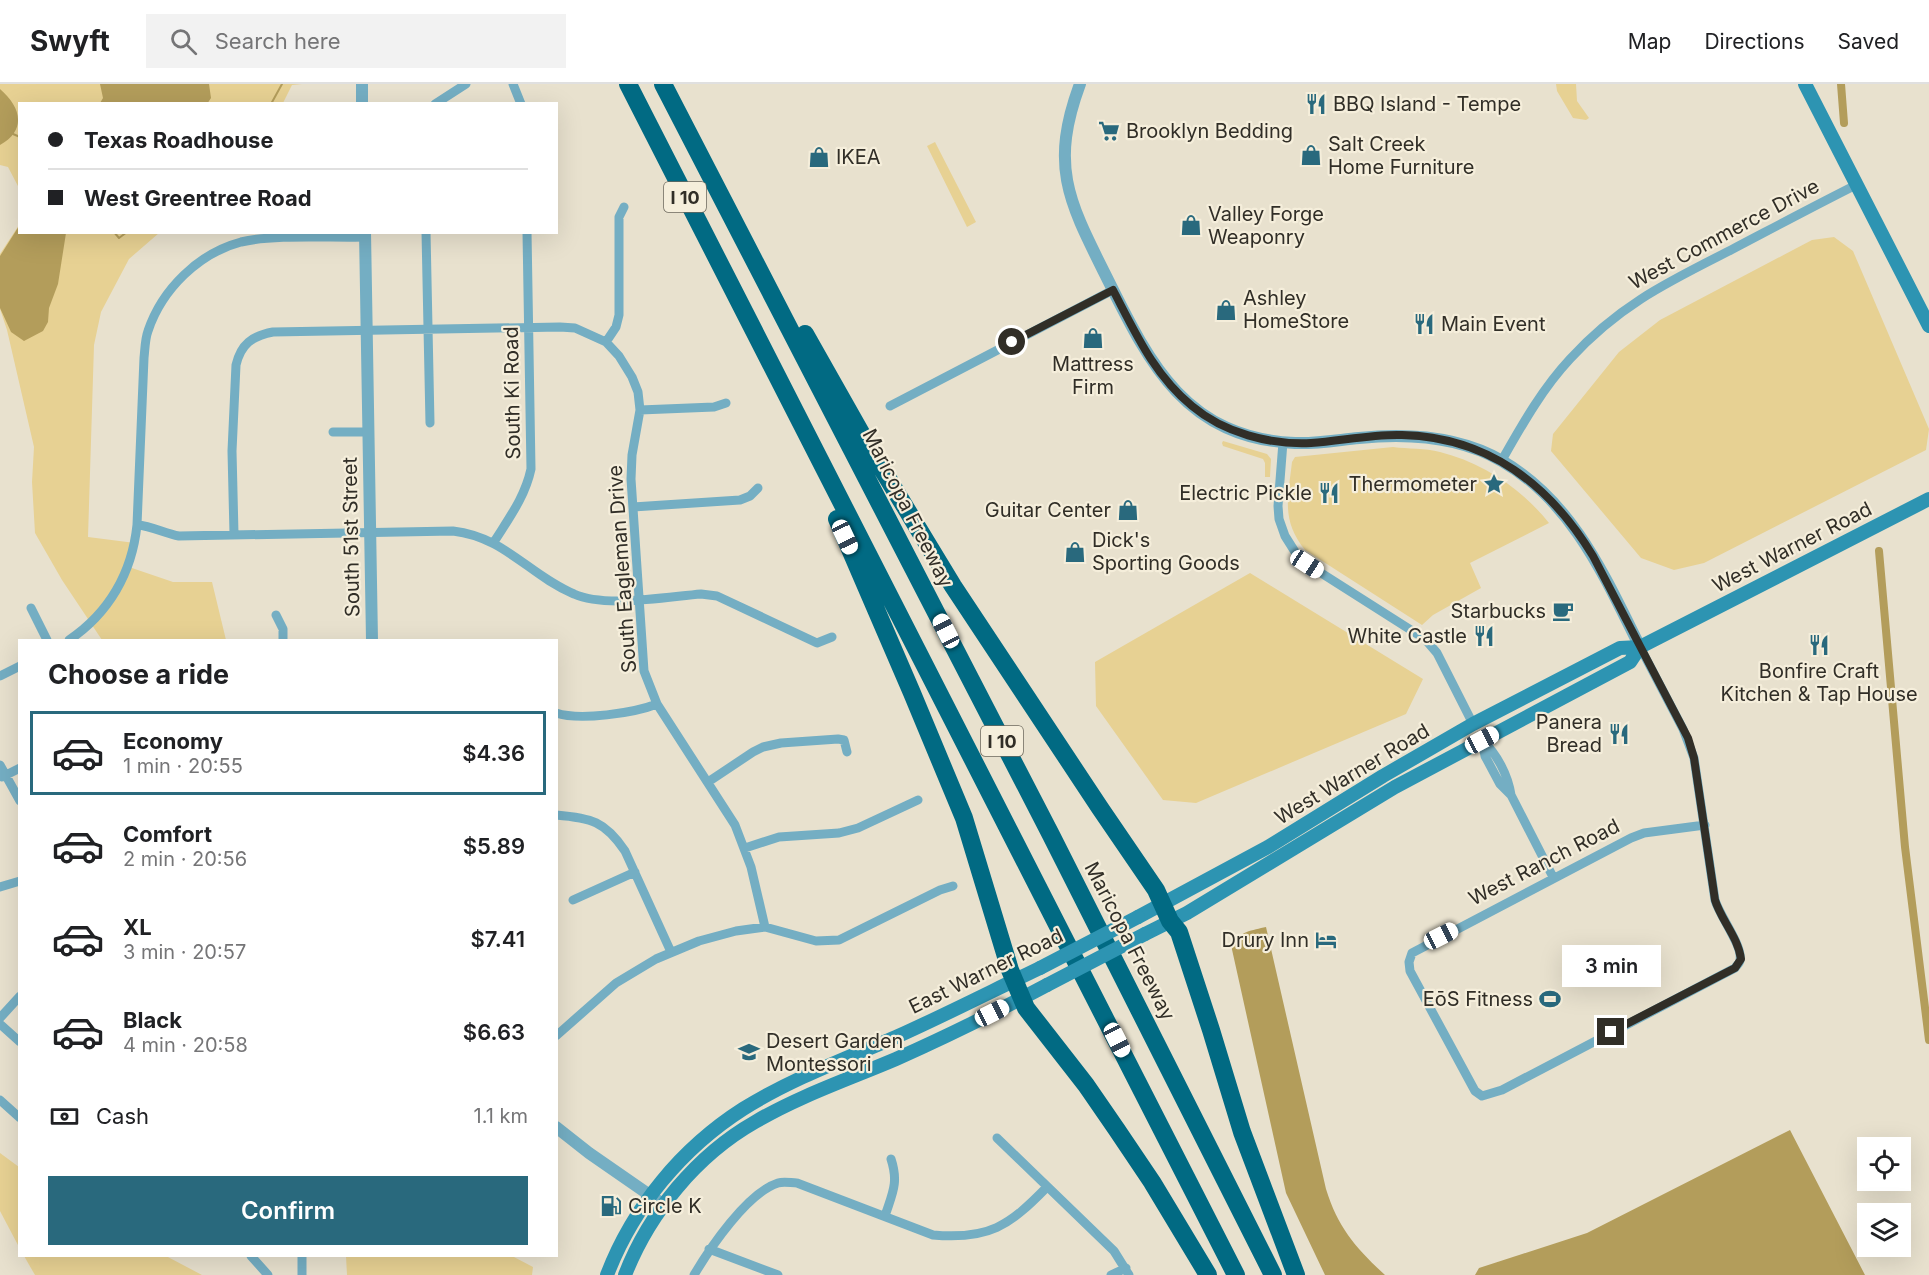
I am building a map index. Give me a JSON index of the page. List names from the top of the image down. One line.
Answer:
{"streets":{"highway":["I 10","Maricopa Freeway"],"main road":["West Warner Road","East Warner Road"],"street":["West Commerce Drive","South Ki Road","South 51st Street","South Eagleman Drive","West Ranch Road"]},"crossings":[["South Ki Road","South Eagleman Drive"],["South 51st Street","South Eagleman Drive"],["West Warner Road","East Warner Road"]],"places":{"restaurant":["BBQ Island - Tempe","Main Event","Electric Pickle","White Castle","Bonfire Craft Kitchen & Tap House","Panera Bread"],"supermarket":["Brooklyn Bedding"],"shop":["Salt Creek Home Furniture","IKEA","Valley Forge Weaponry","Ashley HomeStore","Mattress Firm","Guitar Center","Dick's Sporting Goods"],"place":["Thermometer"],"cafe":["Starbucks"],"hotel":["Drury Inn"],"sports":["EōS Fitness"],"school or university":["Desert Garden Montessori"],"fuel station":["Circle K"]},"page":{"header":"Swyft","search":"Search here","nav":["Map","Directions","Saved"],"banner":["Texas Roadhouse","West Greentree Road"],"heading":"Choose a ride","list":[{"name":"Economy","note":"1 min · 20:55","value":"$4.36"},{"name":"Comfort","note":"2 min · 20:56","value":"$5.89"},{"name":"XL","note":"3 min · 20:57","value":"$7.41"},{"name":"Black","note":"4 min · 20:58","value":"$6.63"}],"bubble":"3 min","pay":["Cash","1.1 km"],"buttons":"Confirm"}}
